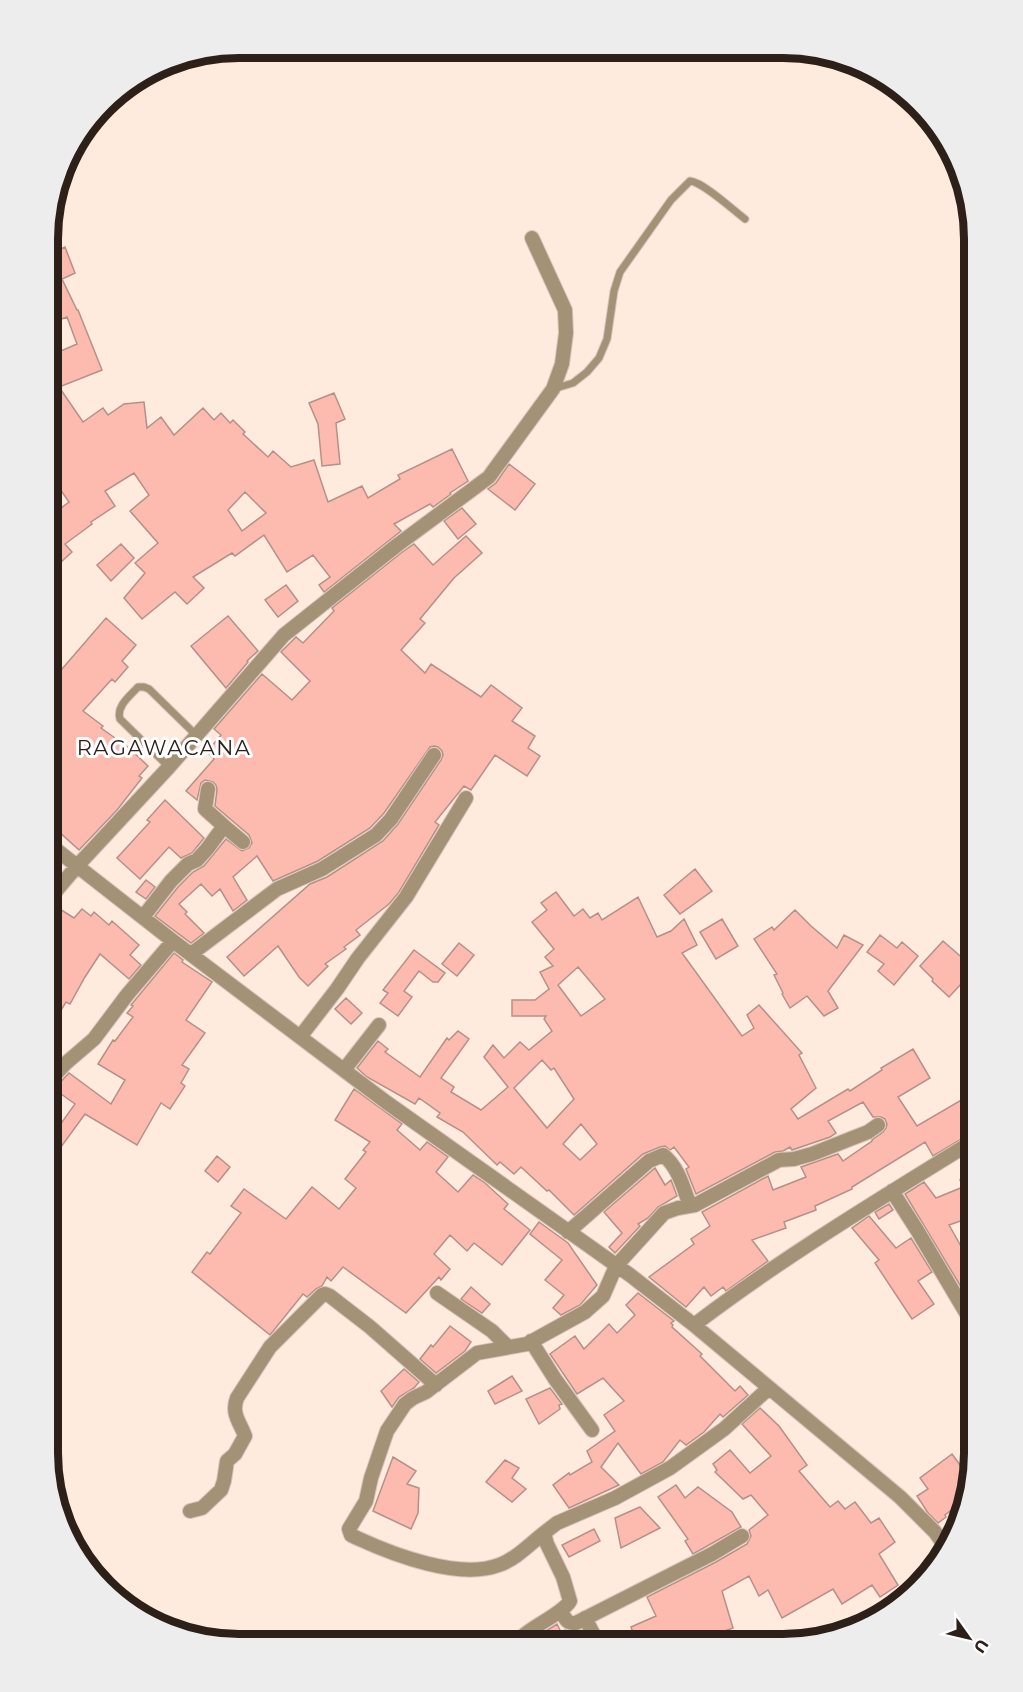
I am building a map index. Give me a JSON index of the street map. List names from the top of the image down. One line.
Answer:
{"districts":["RAGAWACANA"],"north":"bottom right"}
